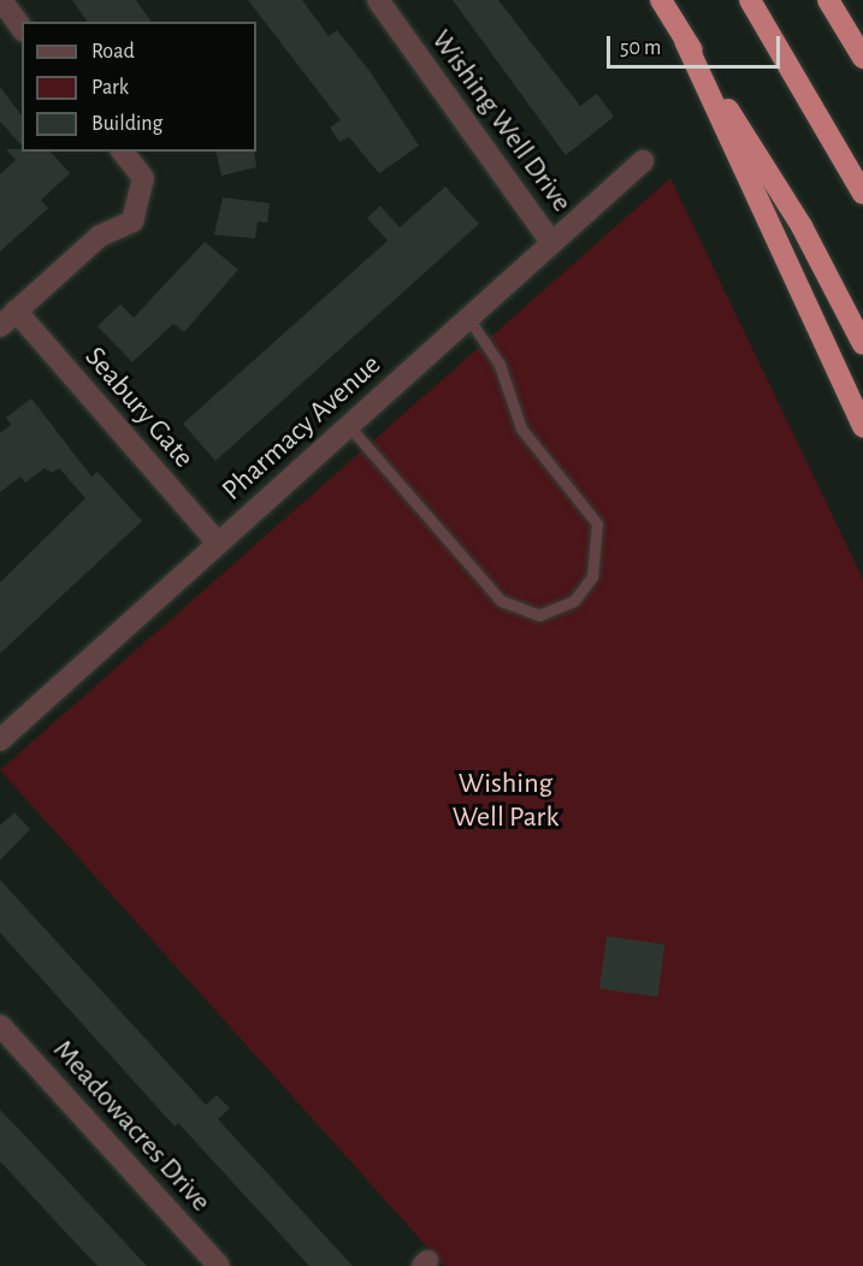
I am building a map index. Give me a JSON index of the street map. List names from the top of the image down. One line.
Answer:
{"streets":{"street":["Wishing Well Drive","Seabury Gate","Pharmacy Avenue","Meadowacres Drive"]},"crossings":[["Wishing Well Drive","Pharmacy Avenue"],["Seabury Gate","Pharmacy Avenue"]],"parks":["Wishing Well Park"],"legend":["Road","Park","Building"],"scale_bar":"50 m"}
